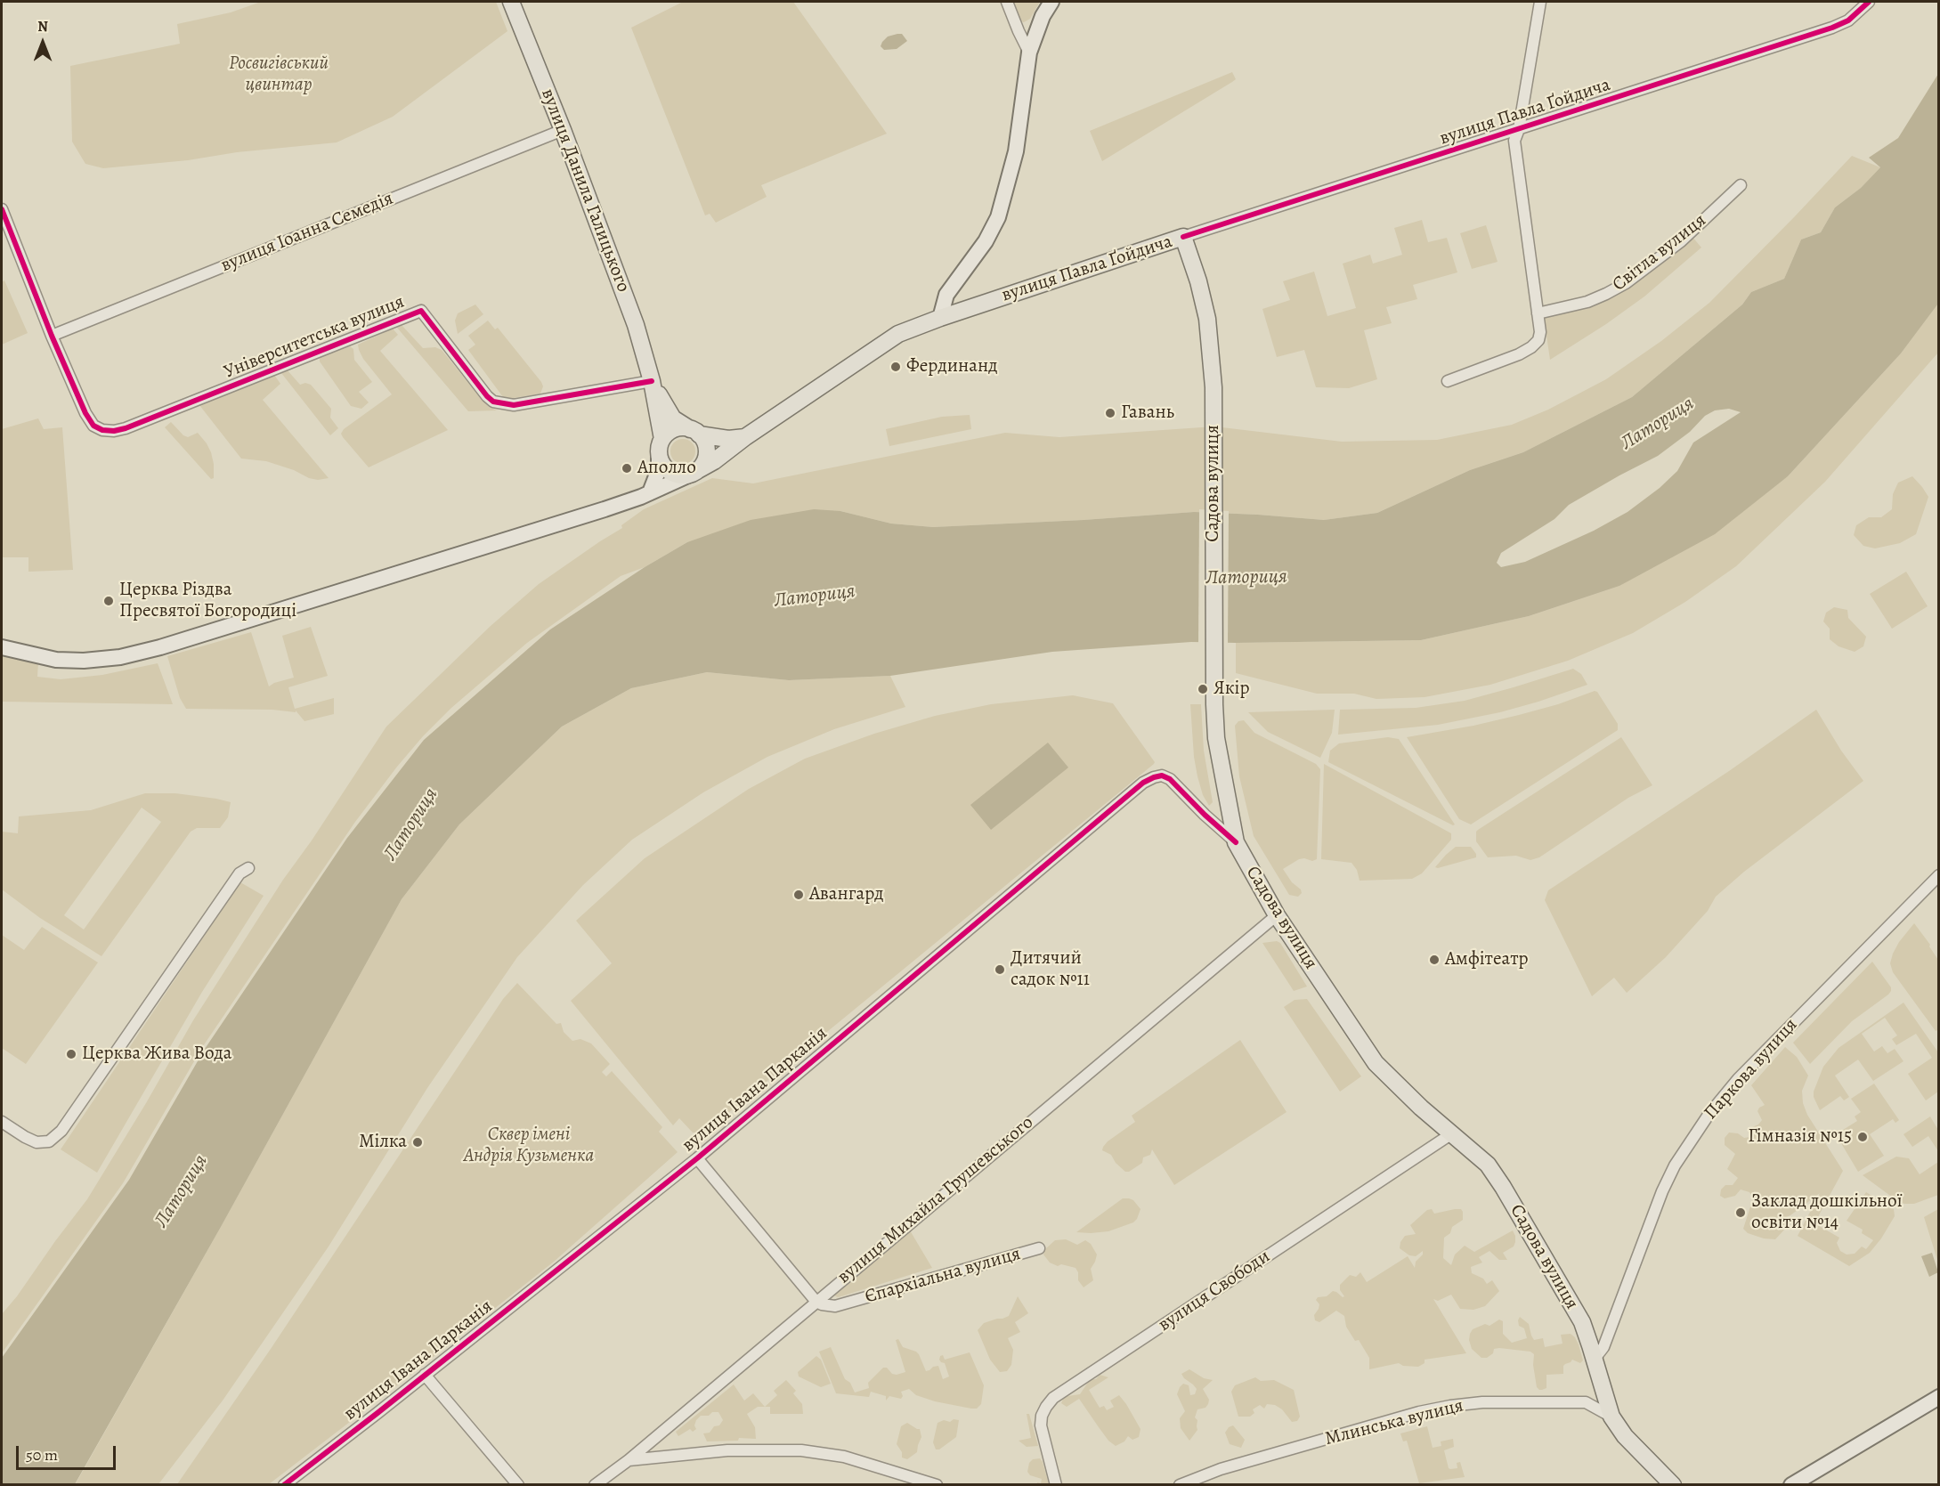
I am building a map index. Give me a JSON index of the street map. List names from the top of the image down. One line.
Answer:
{"streets":{"main road":["вулиця Павла Ґойдича","вулиця Данила Галицького","Садова вулиця"],"street":["вулиця Іоанна Семедія","Світла вулиця","Університетська вулиця","Паркова вулиця","вулиця Івана Парканія","вулиця Михайла Грушевського","Єпархіальна вулиця","вулиця Свободи","Млинська вулиця"]},"crossings":[["вулиця Павла Ґойдича","Садова вулиця"],["вулиця Данила Галицького","вулиця Іоанна Семедія"],["вулиця Данила Галицького","Університетська вулиця"],["вулиця Іоанна Семедія","Університетська вулиця"],["Садова вулиця","Паркова вулиця"],["Садова вулиця","вулиця Івана Парканія"],["Садова вулиця","вулиця Михайла Грушевського"],["Садова вулиця","вулиця Свободи"],["Садова вулиця","Млинська вулиця"],["вулиця Михайла Грушевського","Єпархіальна вулиця"]],"water":["Латориця"],"parks":["Росвигівський цвинтар","Сквер імені Андрія Кузьменка"],"places":["Фердинанд","Гавань","Аполло","Церква Різдва Пресвятої Богородиці","Якір","Авангард","Амфітеатр","Дитячий садок №11","Церква Жива Вода","Гімназія №15","Мілка","Заклад дошкільної освіти №14"],"scale_bar":"50 m","north":"top"}
